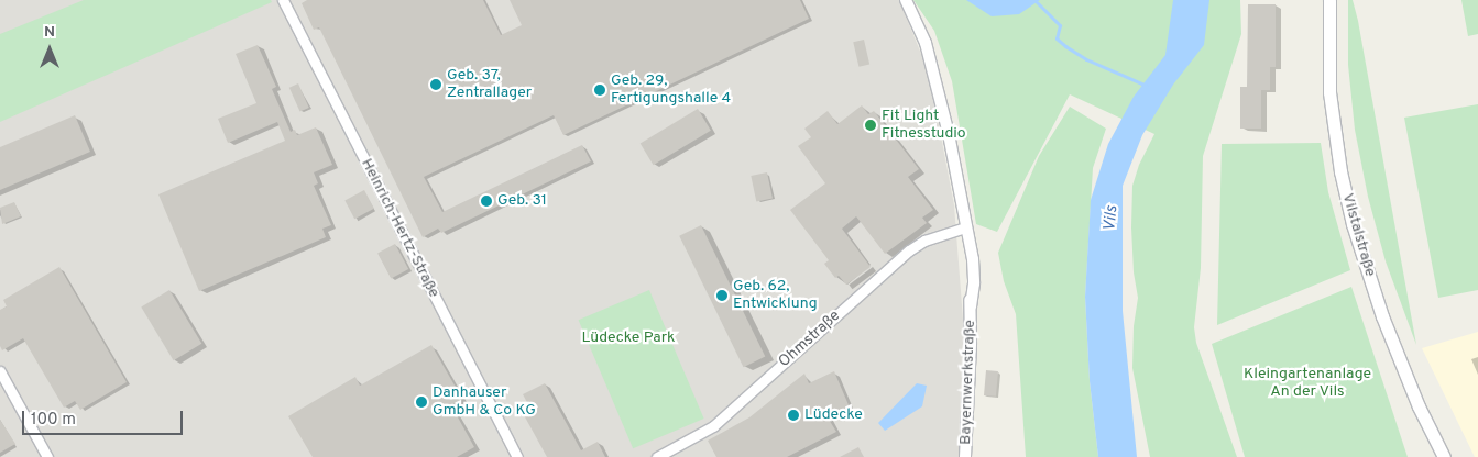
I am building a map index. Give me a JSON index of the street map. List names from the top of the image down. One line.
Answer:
{"streets":{"main road":["Vilstalstraße"],"street":["Heinrich-Hertz-Straße","Ohmstraße","Bayernwerkstraße"]},"crossings":[["Ohmstraße","Bayernwerkstraße"]],"water":["Vils"],"parks":["Lüdecke Park","Kleingartenanlage An der Vils"],"places":["Geb. 37, Zentrallager","Geb. 29, Fertigungshalle 4","Fit Light Fitnesstudio","Geb. 31","Geb. 62, Entwicklung","Danhauser GmbH & Co KG","Lüdecke"],"scale_bar":"100 m","north":"top"}
